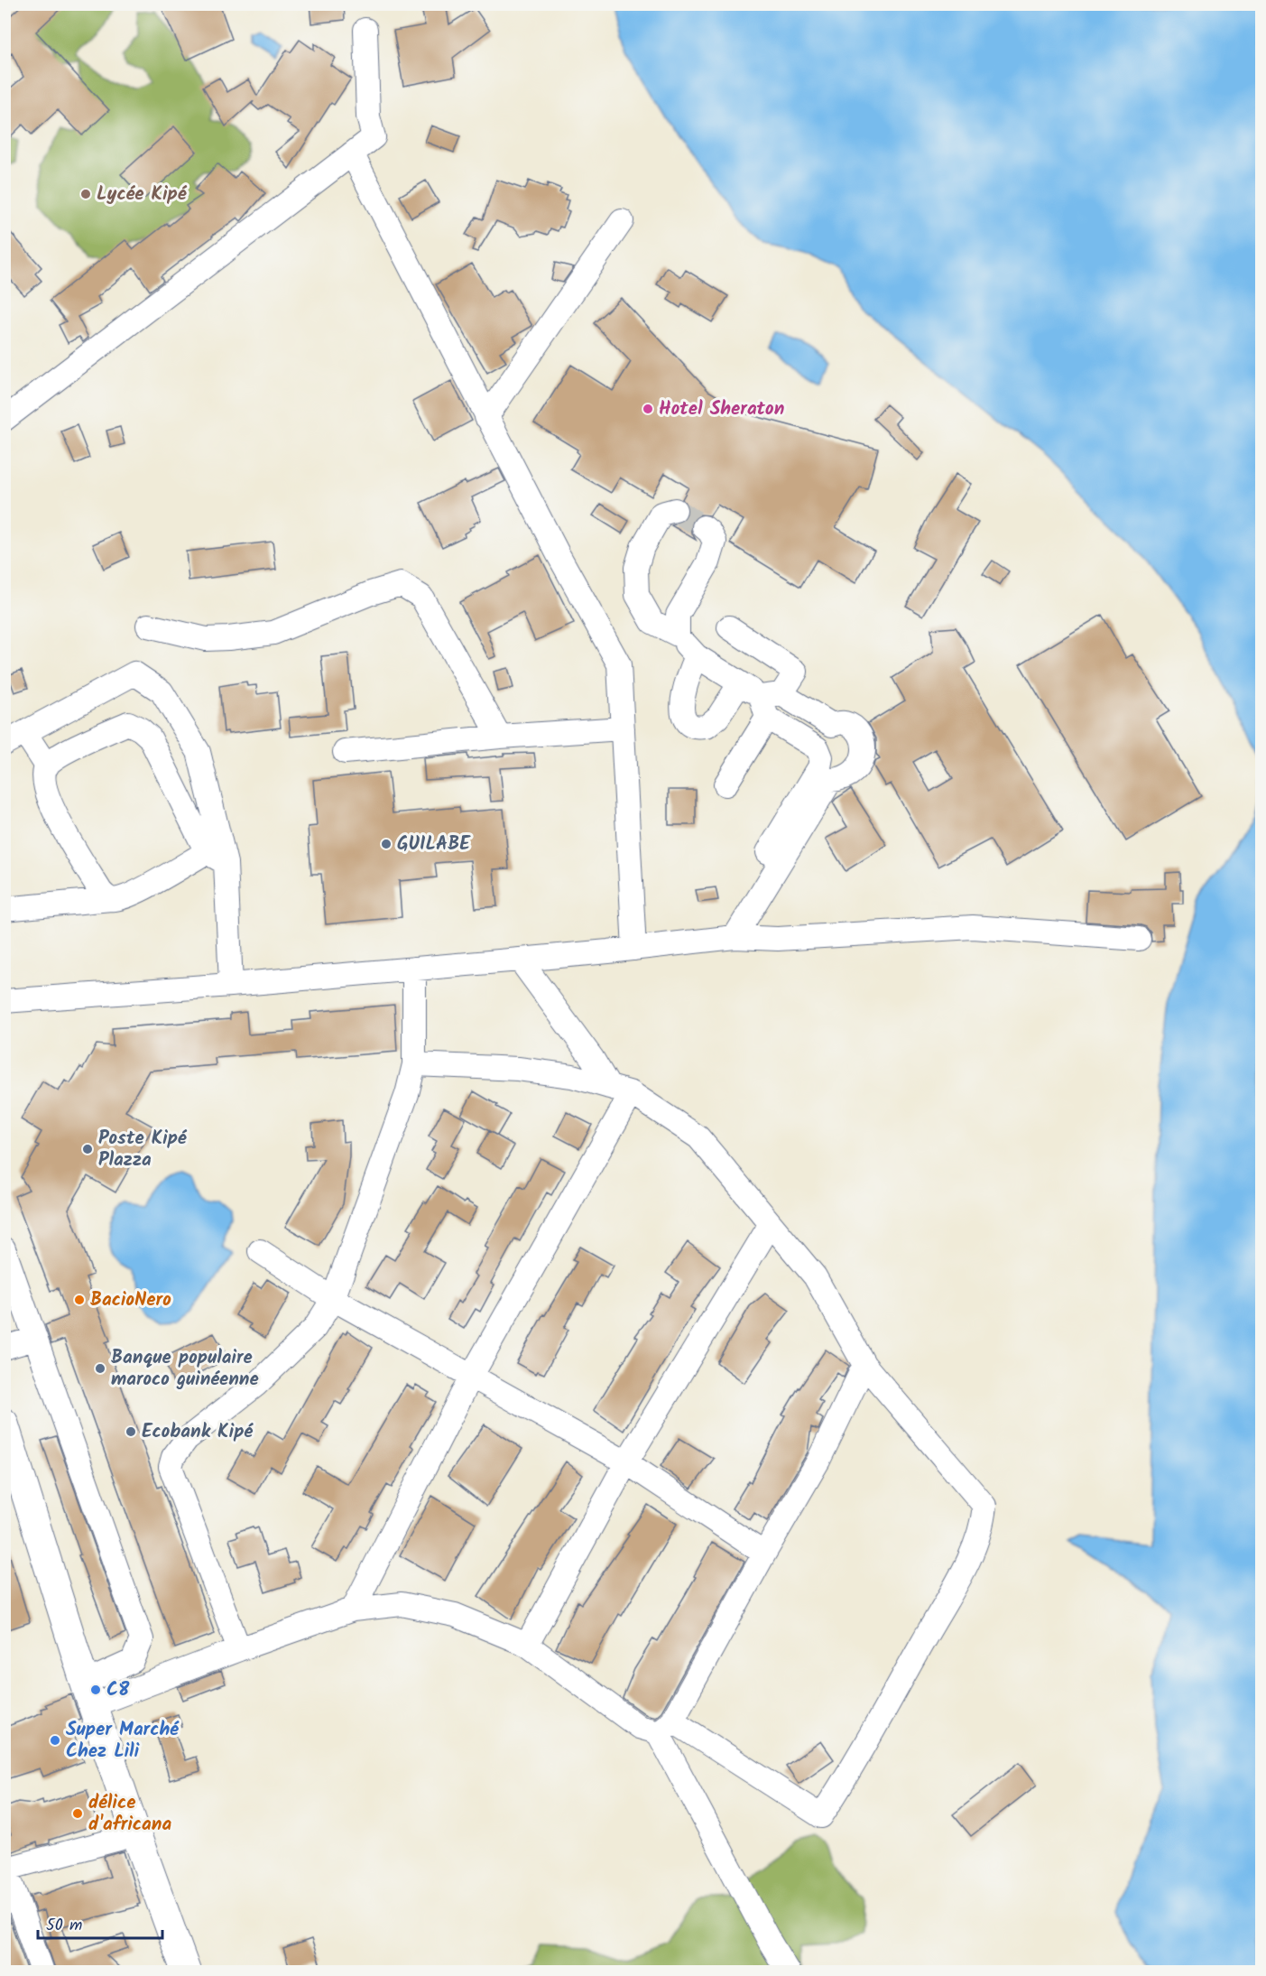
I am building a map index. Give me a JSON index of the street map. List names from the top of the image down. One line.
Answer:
{"places":["Lycée Kipé","Hotel Sheraton","GUILABE","Poste Kipé Plazza","BacioNero","Banque populaire maroco guinéenne","Ecobank Kipé","C8","Super Marché Chez Lili","délice d'africana"],"scale_bar":"50 m"}
